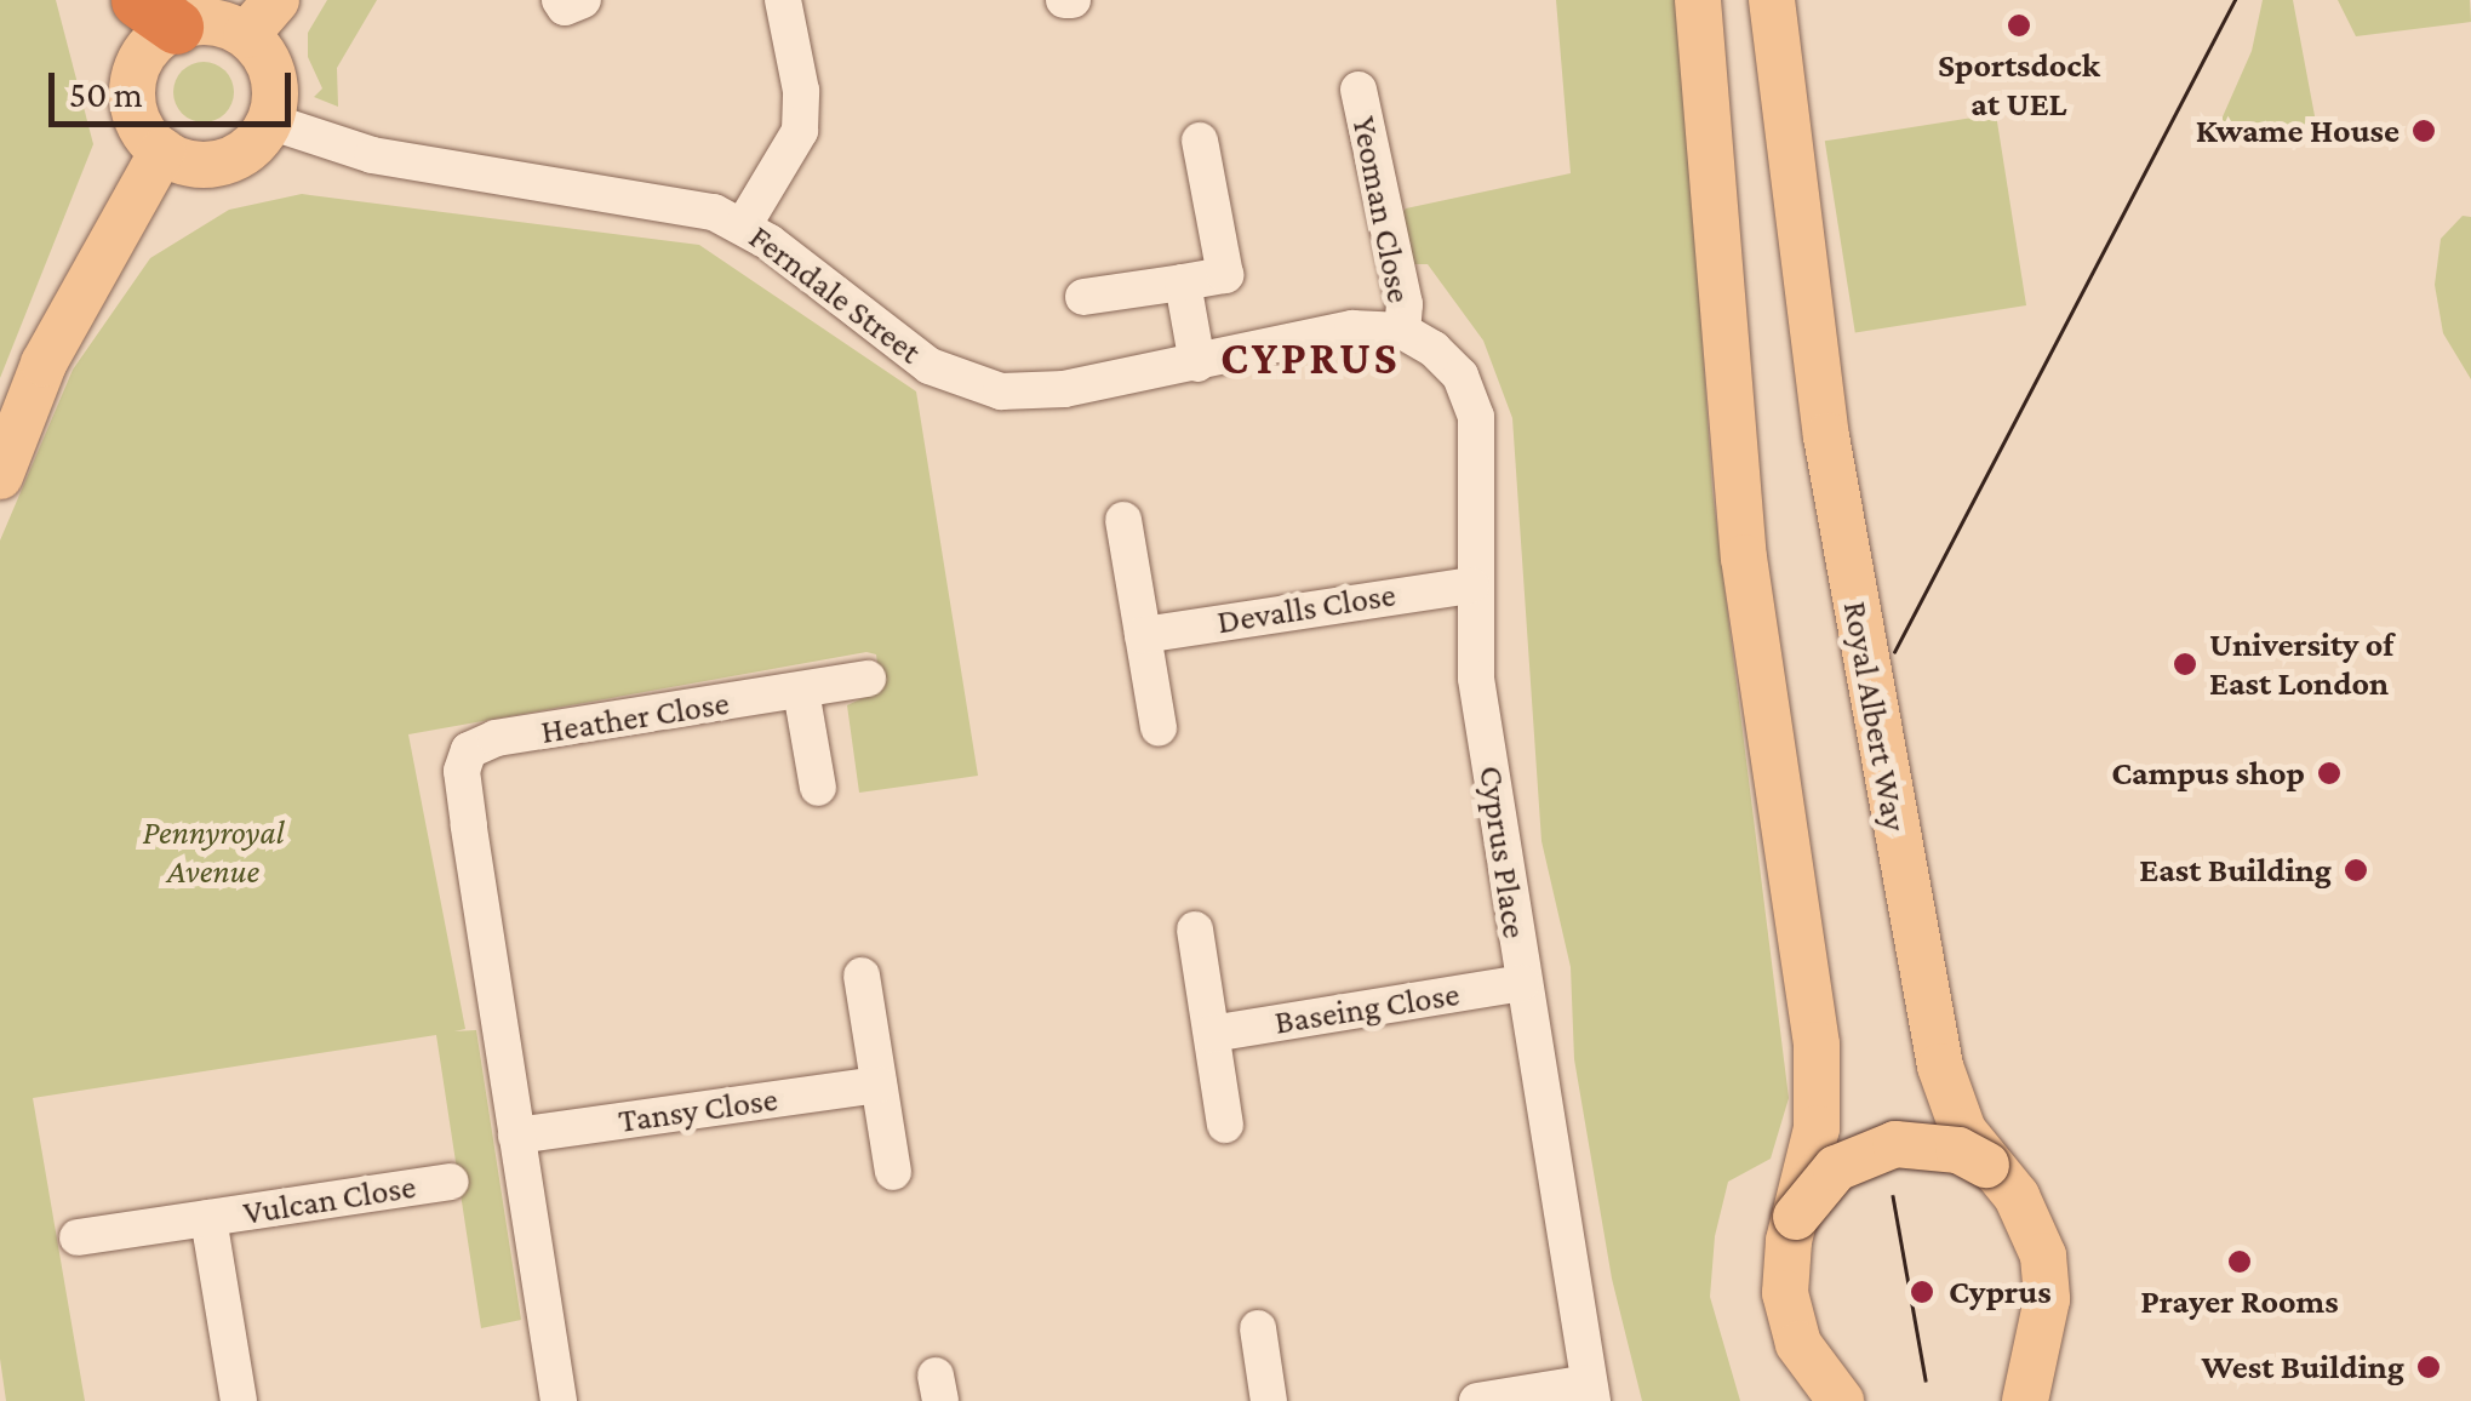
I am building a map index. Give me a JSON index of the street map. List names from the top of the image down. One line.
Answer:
{"streets":{"main road":["Royal Albert Way"],"street":["Yeoman Close","Ferndale Street","Devalls Close","Heather Close","Cyprus Place","Baseing Close","Tansy Close","Vulcan Close"]},"crossings":[["Yeoman Close","Ferndale Street"],["Yeoman Close","Cyprus Place"],["Ferndale Street","Cyprus Place"],["Devalls Close","Cyprus Place"],["Heather Close","Tansy Close"],["Cyprus Place","Baseing Close"]],"districts":["CYPRUS"],"parks":["Pennyroyal Avenue"],"places":["Sportsdock at UEL","Kwame House","University of East London","Campus shop","East Building","Prayer Rooms","Cyprus","West Building"],"scale_bar":"50 m"}
